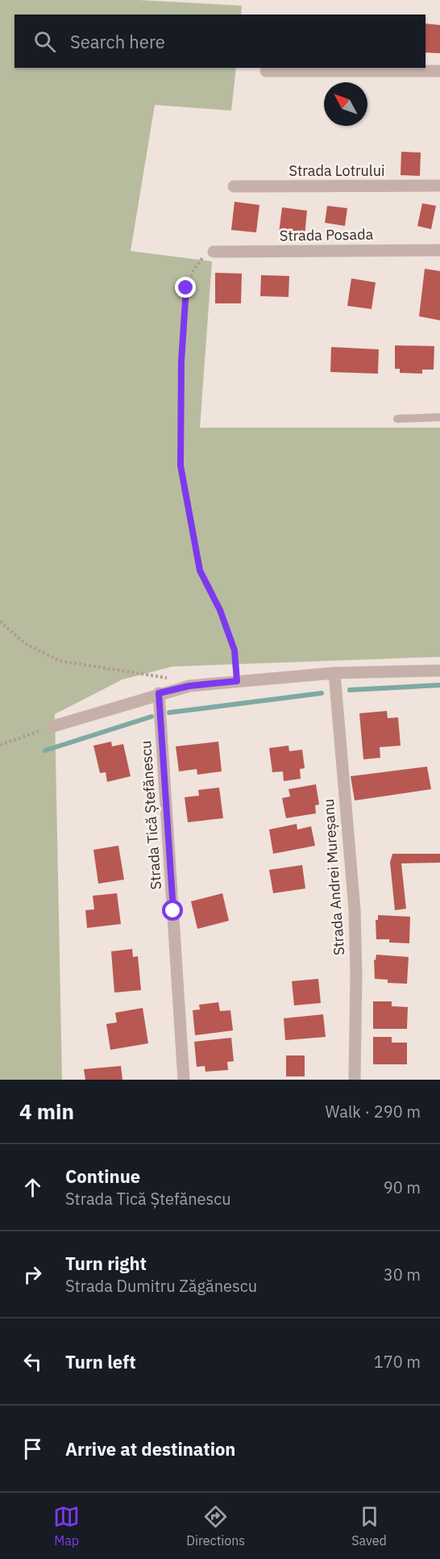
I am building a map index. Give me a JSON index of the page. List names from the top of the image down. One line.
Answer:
{"streets":{"street":["Strada Lotrului","Strada Posada","Strada Tică Ștefănescu","Strada Andrei Mureșanu"]},"north":"top left","page":{"search":"Search here","heading":["4 min","Walk · 290 m"],"list":[["Continue","Strada Tică Ștefănescu","90 m"],["Turn right","Strada Dumitru Zăgănescu","30 m"],["Turn left","170 m"],"Arrive at destination"],"nav":["Map","Directions","Saved"]}}
